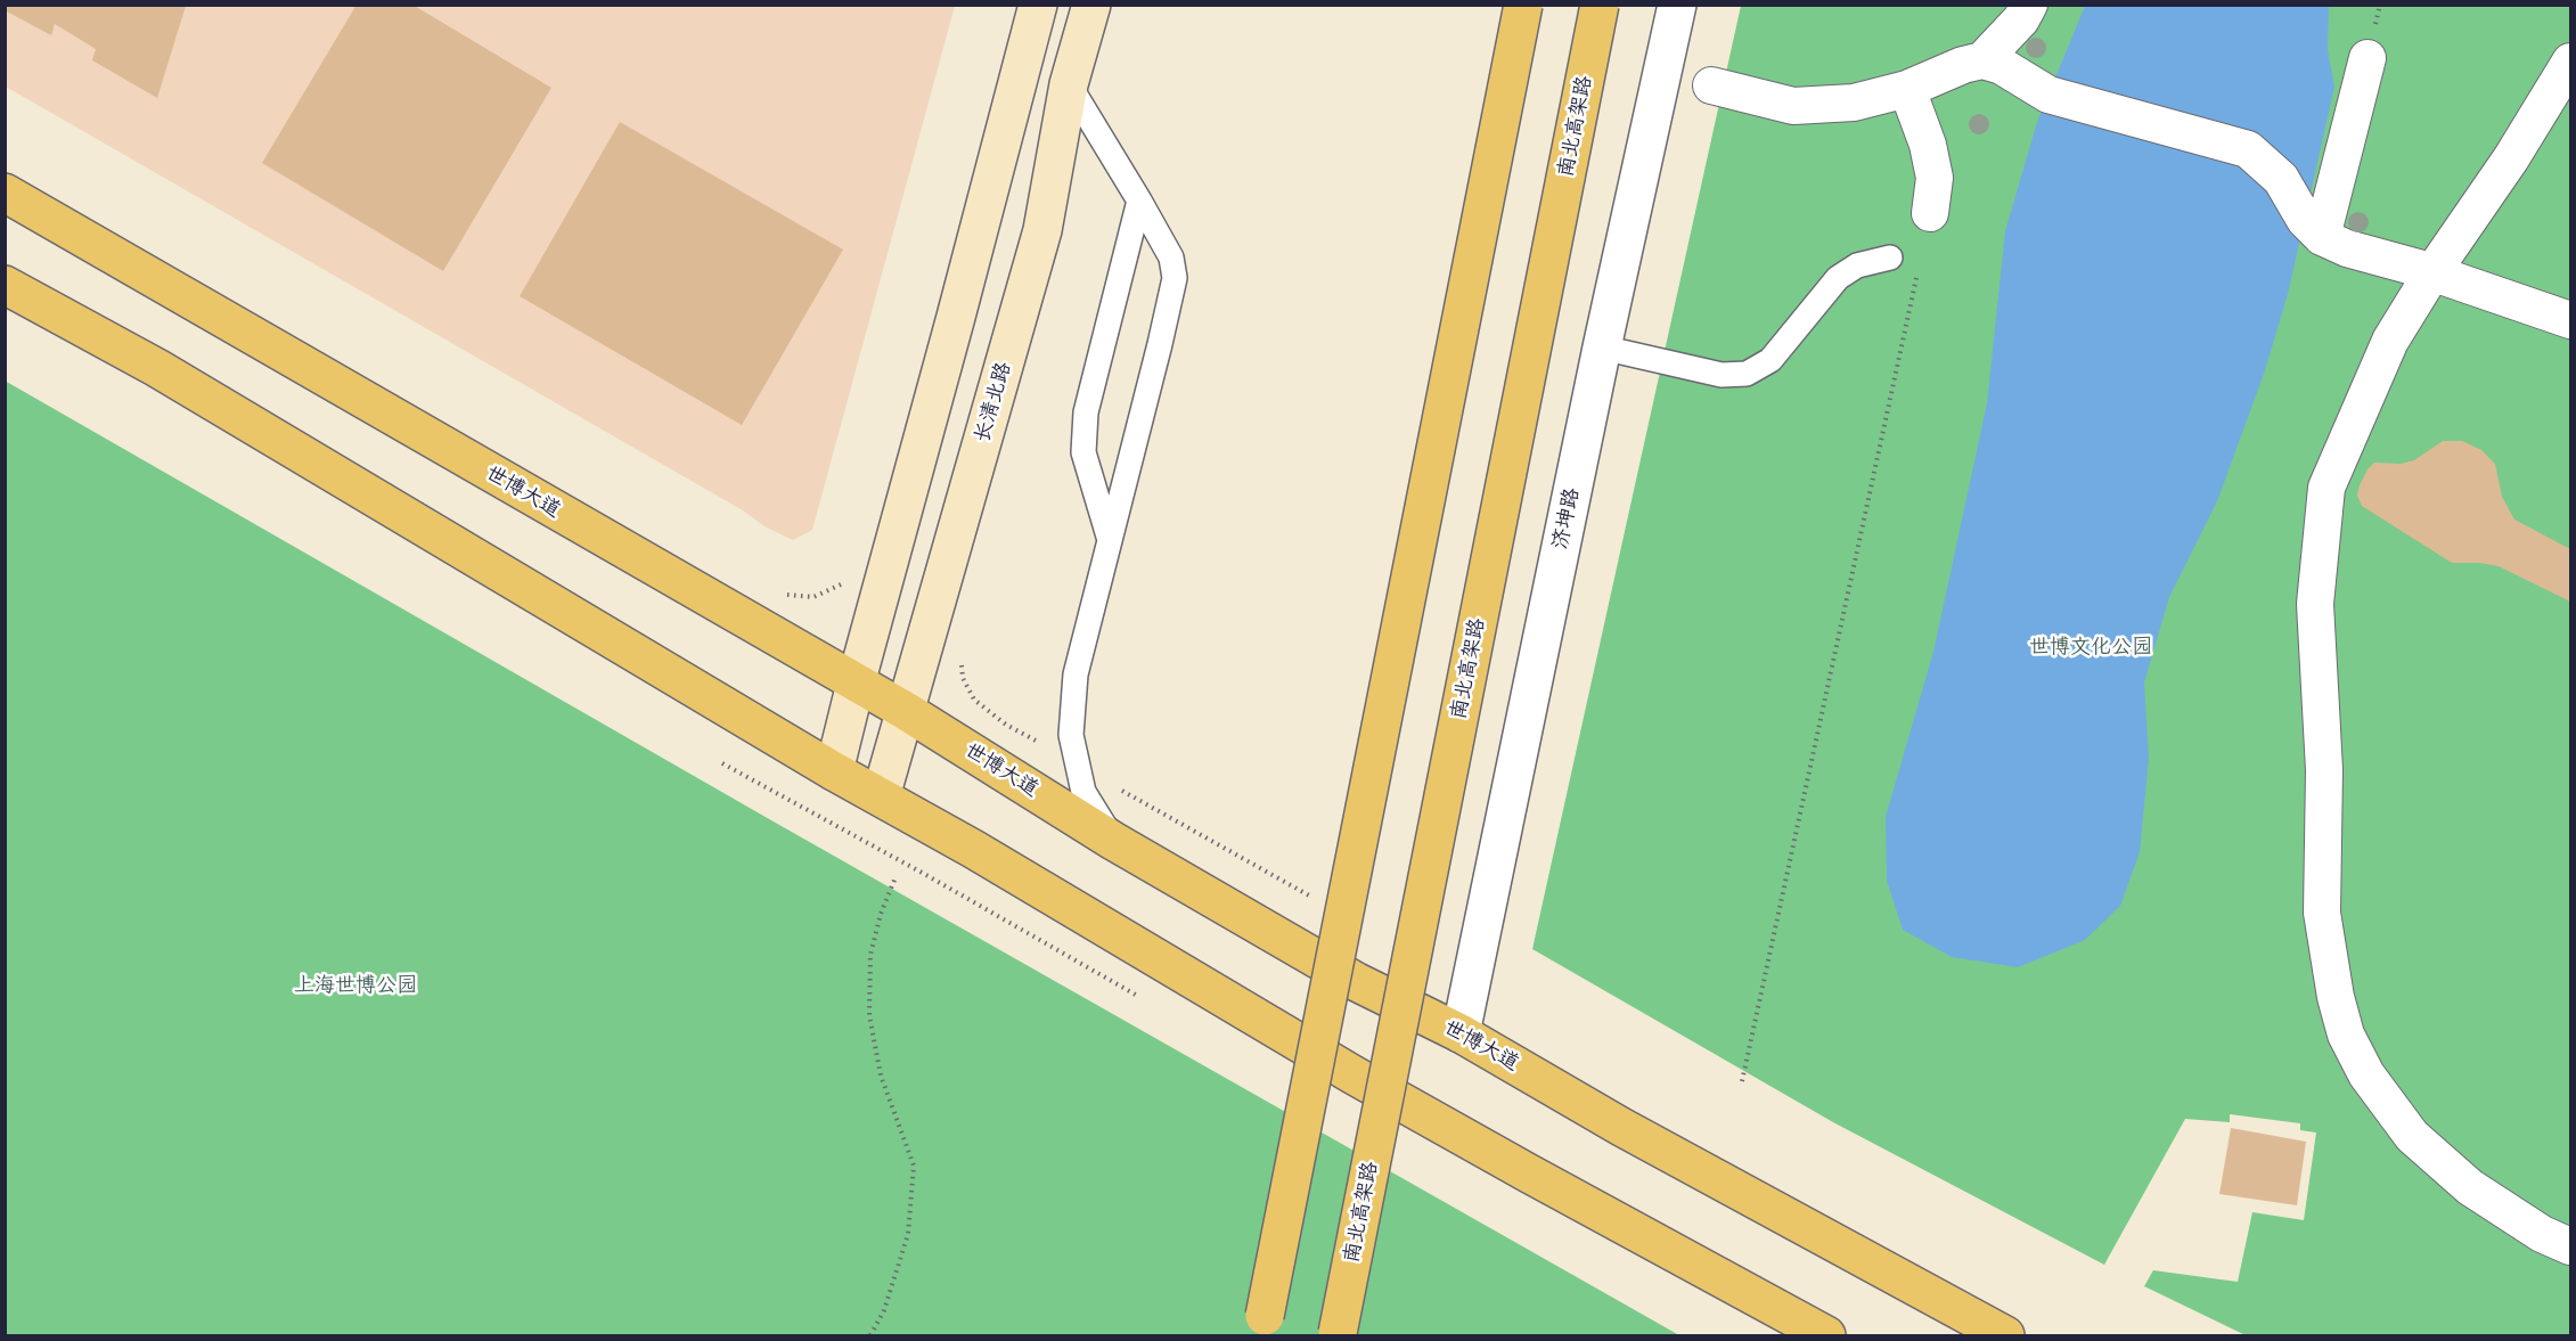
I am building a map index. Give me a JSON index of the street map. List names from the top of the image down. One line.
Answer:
{"streets":{"main road":["南北高架路","长清北路","世博大道"],"street":["济坤路"]},"crossings":[["长清北路","世博大道"],["世博大道","济坤路"]],"parks":["世博文化公园","上海世博公园"]}
